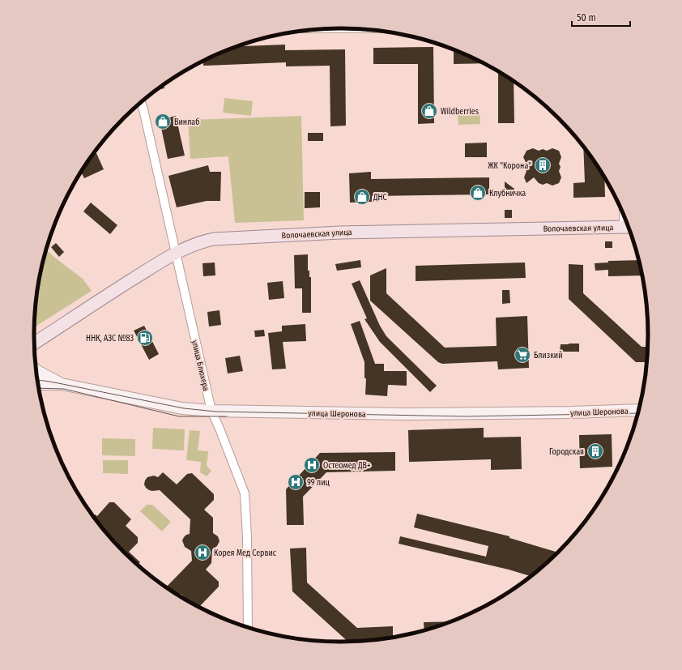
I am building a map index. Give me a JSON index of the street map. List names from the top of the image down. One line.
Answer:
{"streets":{"main road":["Волочаевская улица","улица Шеронова"],"street":["улица Блюхера"]},"crossings":[["Волочаевская улица","улица Блюхера"],["улица Блюхера","улица Шеронова"]],"places":{"shop":["Wildberries","Винлаб","Клубничка","ДНС"],"building":["ЖК \"Корона\"","Городская"],"fuel station":["ННК, АЗС №83"],"supermarket":["Близкий"],"hospital":["Остеомед ДВ+","99 лиц","Корея Мед Сервис"]},"scale_bar":"50 m"}
